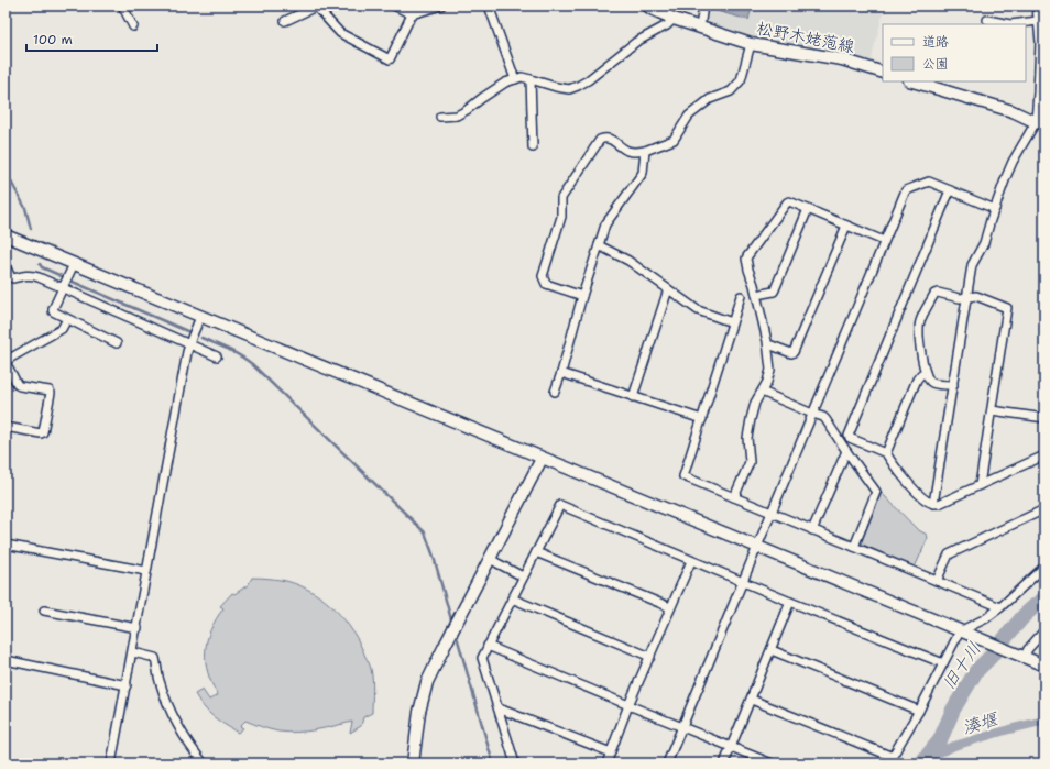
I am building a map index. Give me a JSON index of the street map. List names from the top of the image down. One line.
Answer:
{"streets":{"street":["松野木姥萢線"]},"water":["旧十川","湊堰"],"legend":["道路","公園"],"scale_bar":"100 m"}
